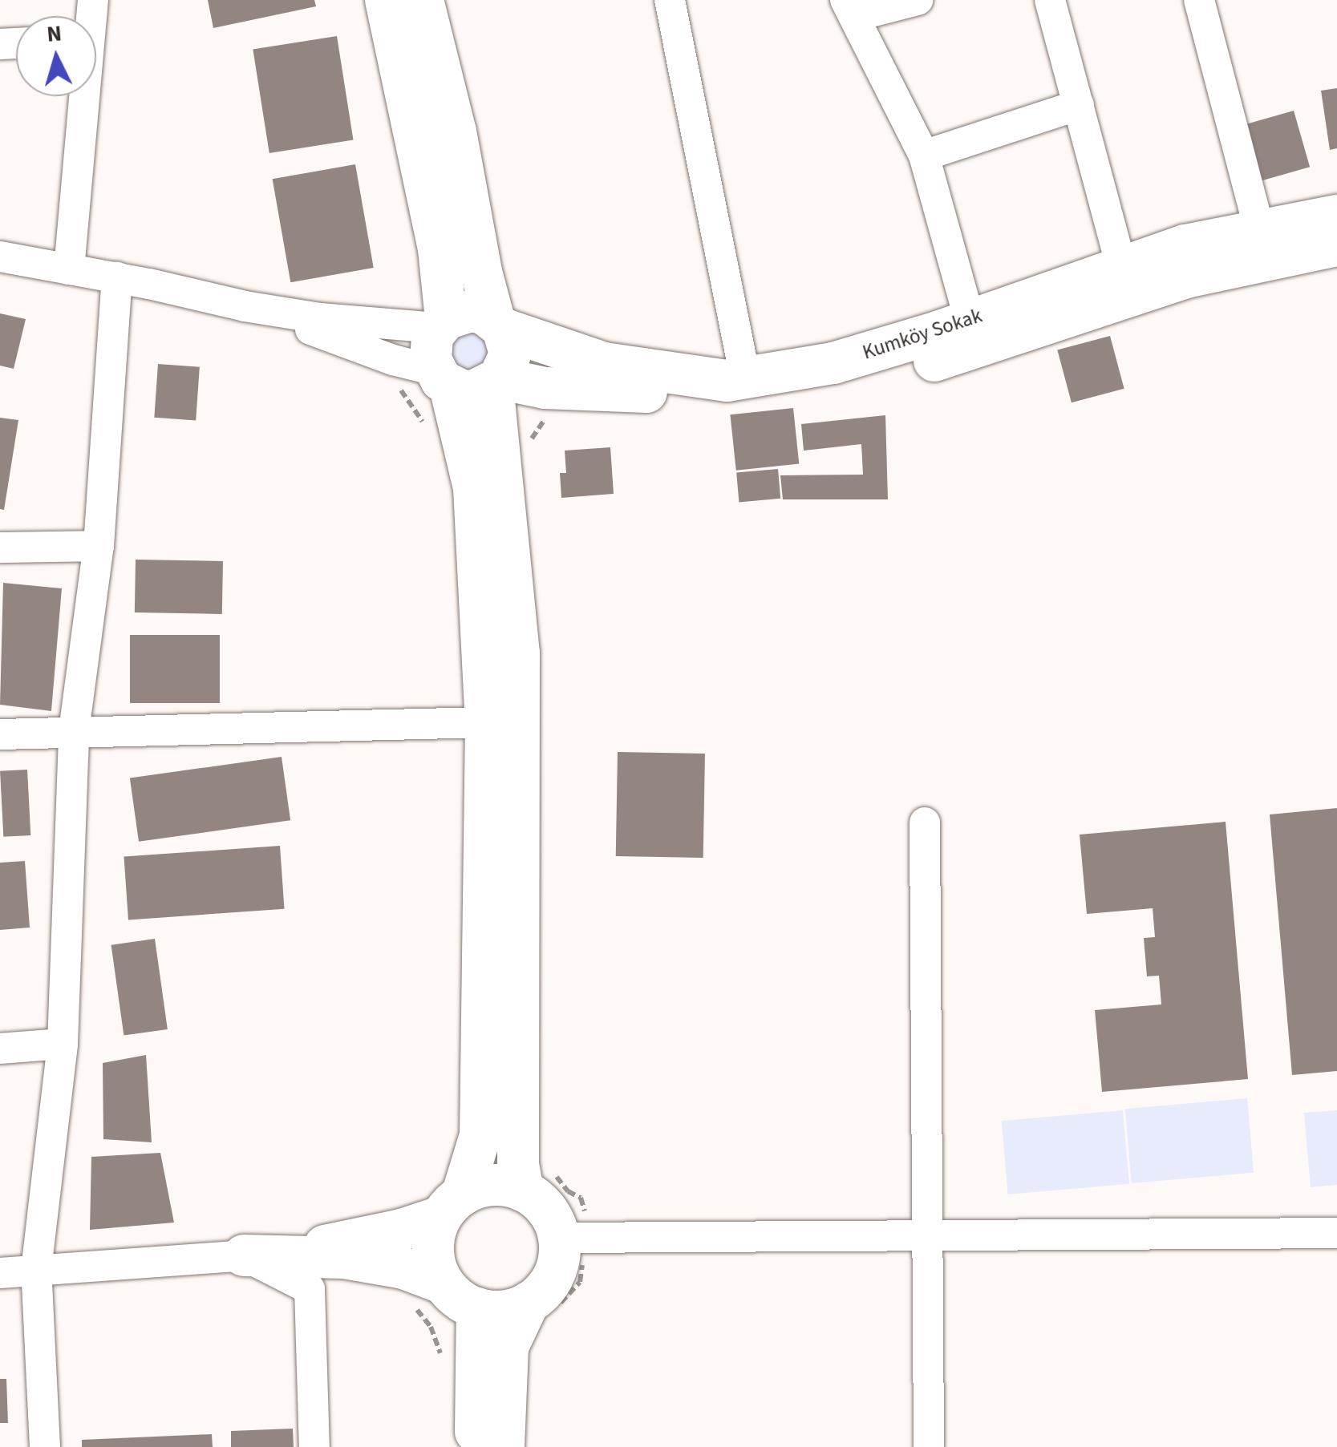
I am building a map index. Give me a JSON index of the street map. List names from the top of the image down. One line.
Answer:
{"streets":{"main road":["Kumköy Sokak"]},"north":"top"}
